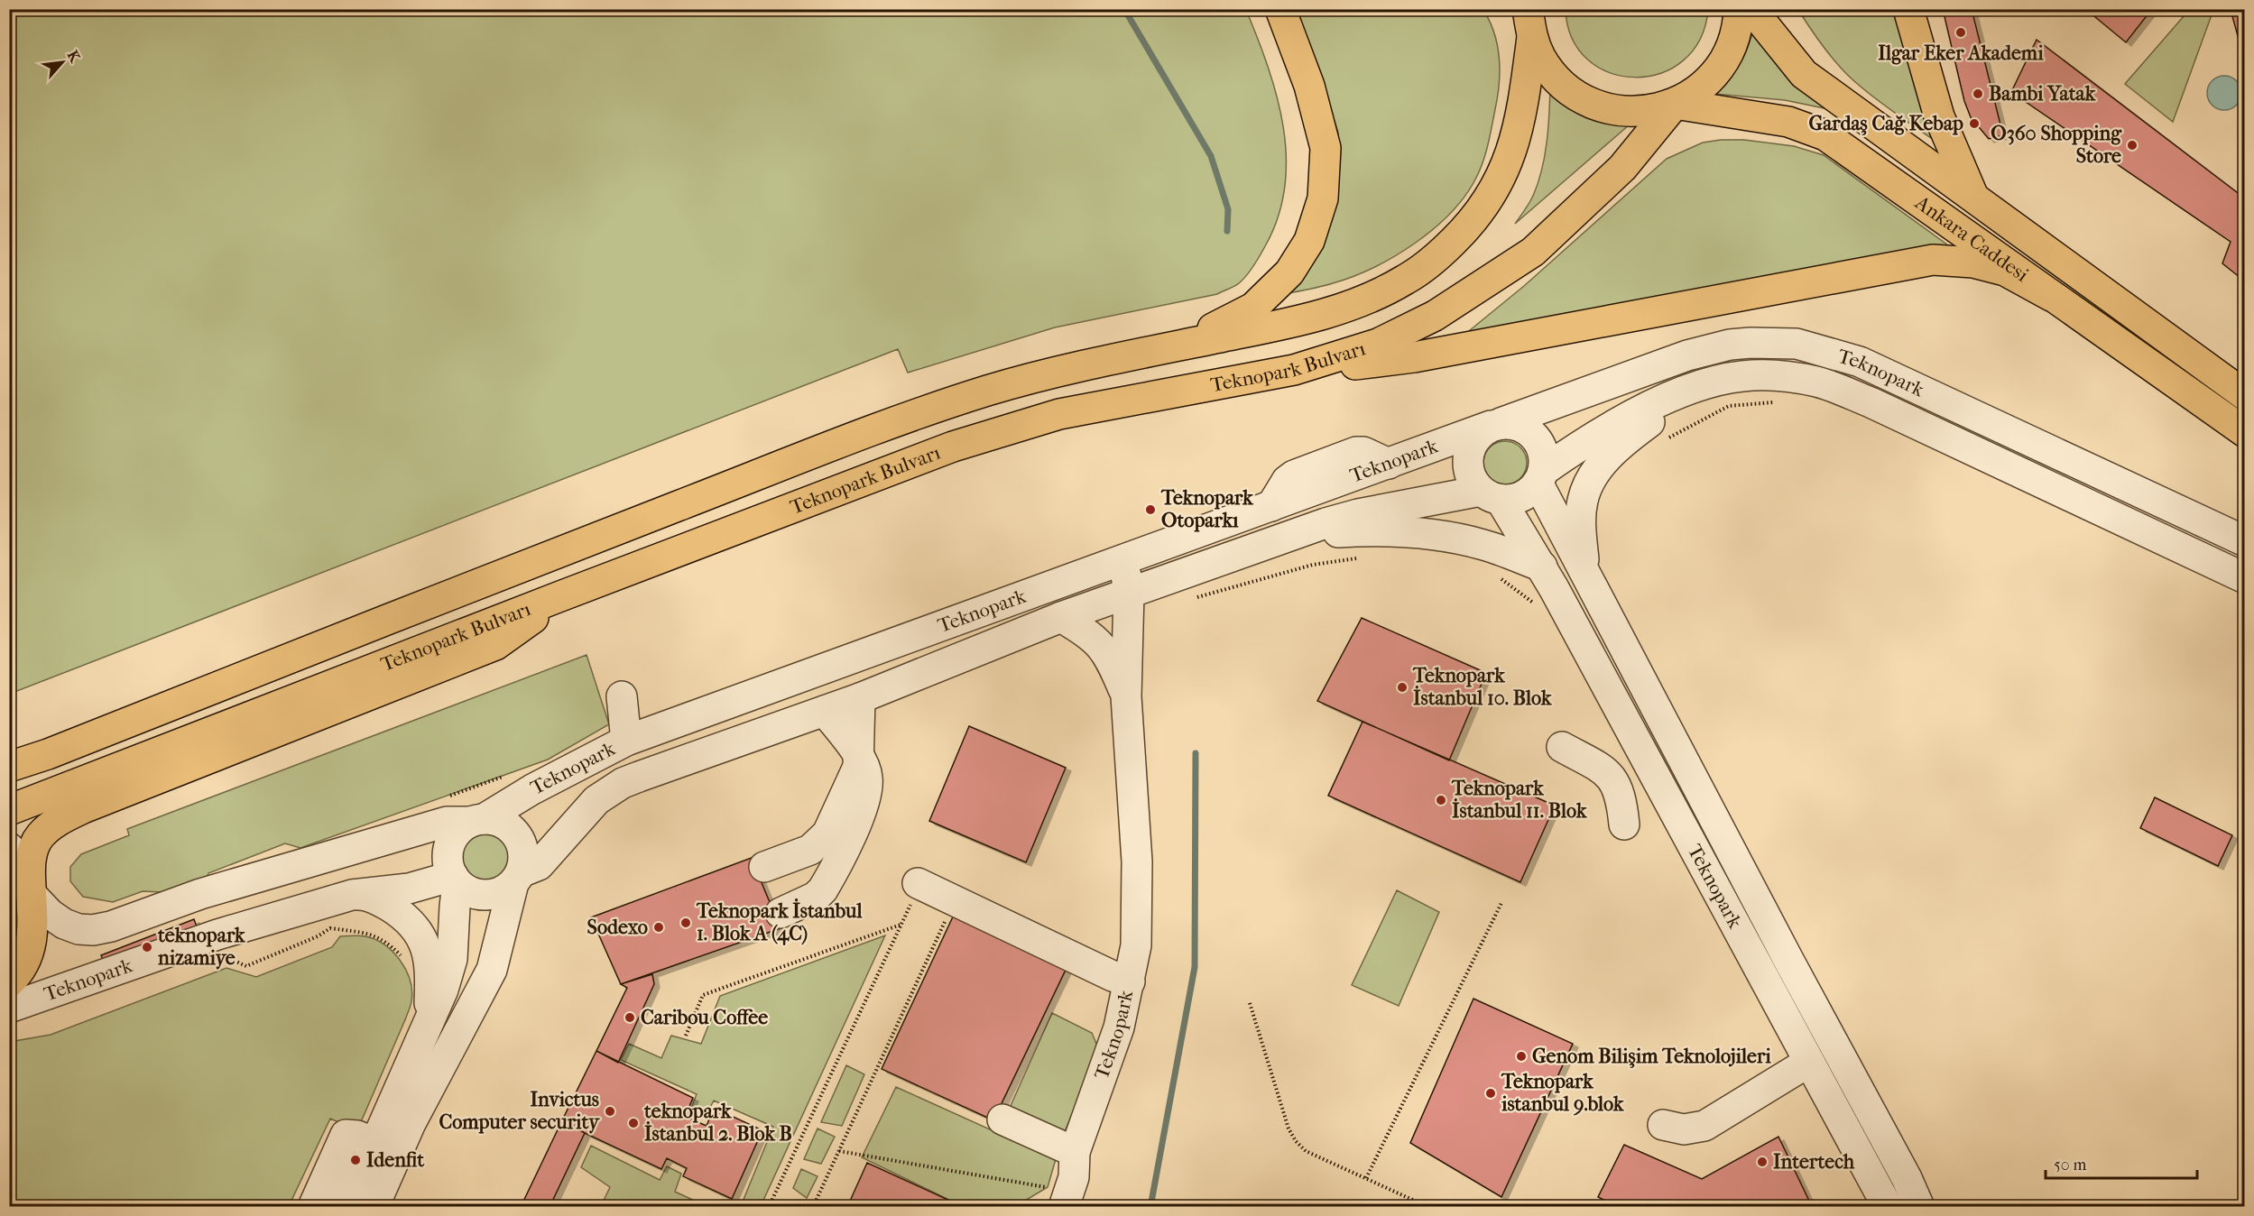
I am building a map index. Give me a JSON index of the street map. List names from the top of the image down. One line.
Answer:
{"streets":{"main road":["Ankara Caddesi","Teknopark Bulvarı"],"street":["Teknopark"]},"crossings":[["Ankara Caddesi","Teknopark Bulvarı"]],"places":["Ilgar Eker Akademi","Bambi Yatak","Gardaş Cağ Kebap","O360 Shopping Store","Teknopark Otoparkı","Teknopark İstanbul 10. Blok","Teknopark İstanbul 11. Blok","Teknopark İstanbul 1. Blok A (4C)","Sodexo","teknopark nizamiye","Caribou Coffee","Genom Bilişim Teknolojileri","Teknopark istanbul 9.blok","Invictus Computer security","teknopark İstanbul 2. Blok B","Idenfit","Intertech"],"scale_bar":"50 m","north":"top right"}
